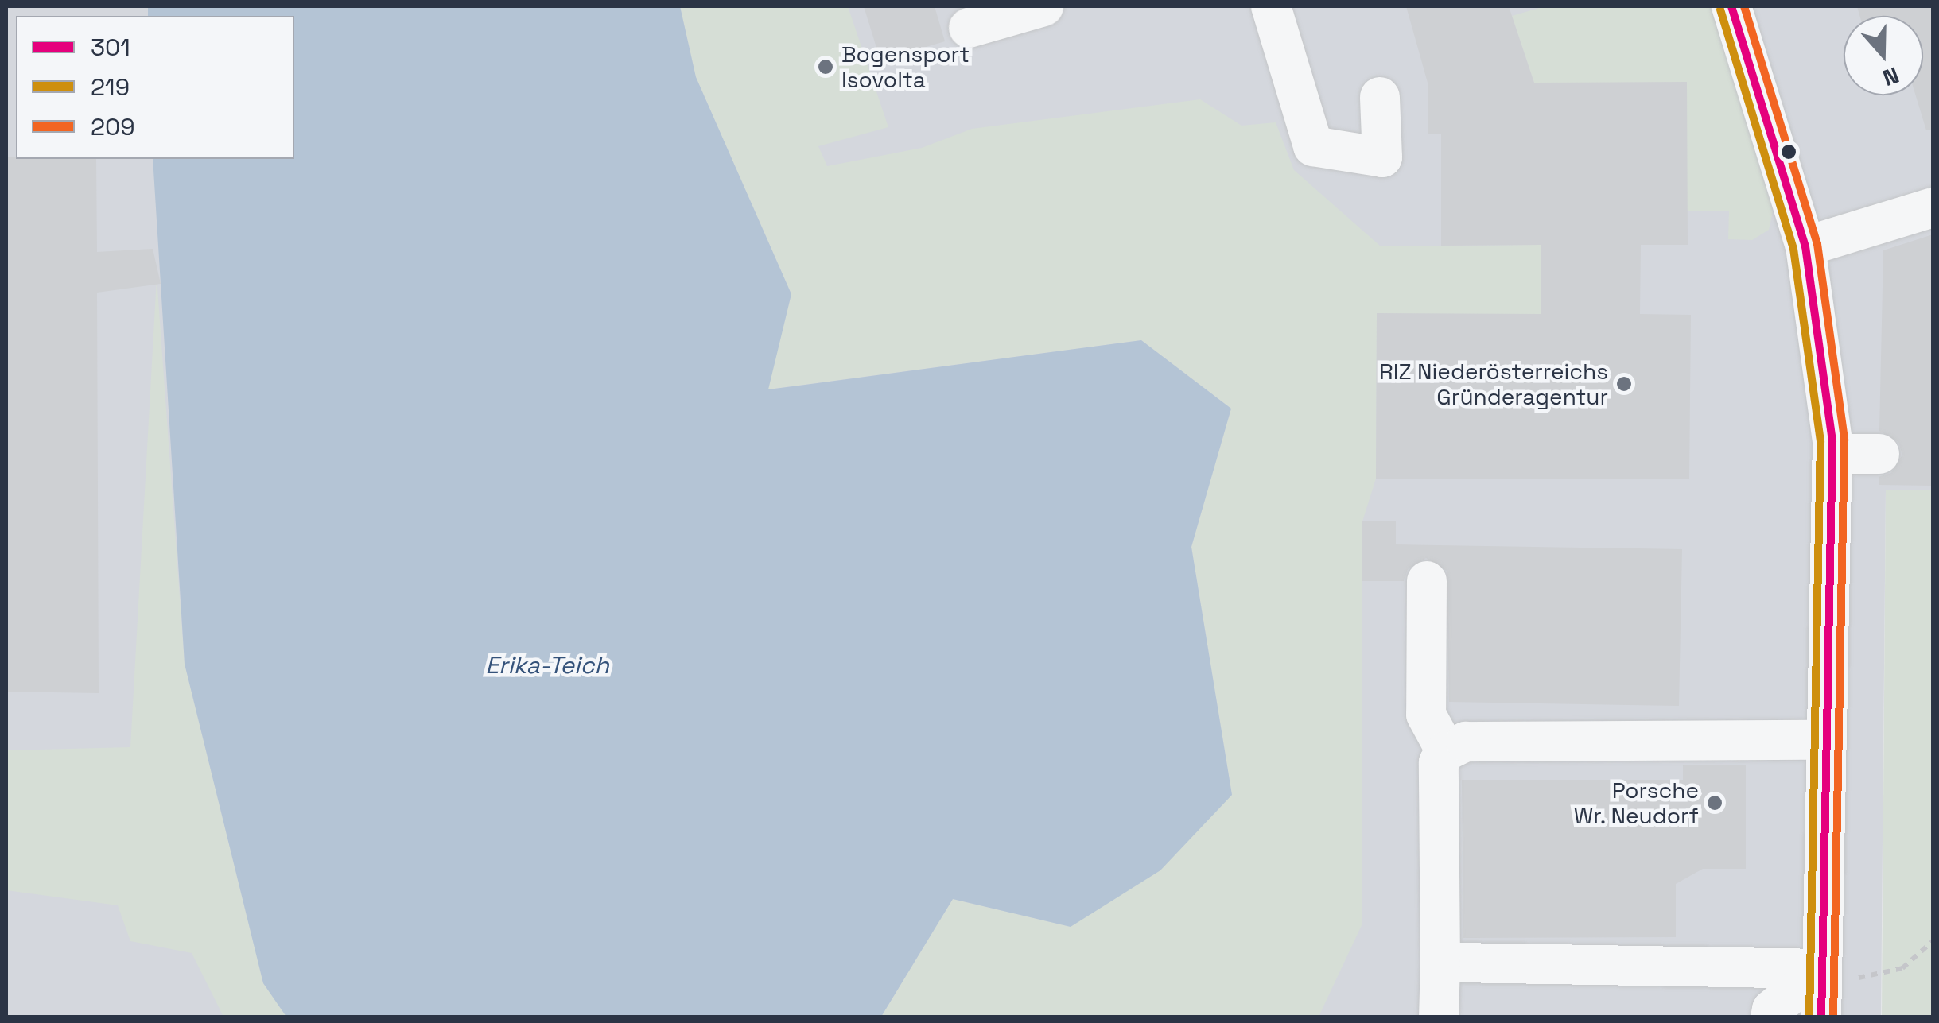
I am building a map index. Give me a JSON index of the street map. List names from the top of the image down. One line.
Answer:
{"water":["Erika-Teich"],"places":["Bogensport Isovolta","RIZ Niederösterreichs Gründeragentur","Porsche Wr. Neudorf"],"lines":["transit line 301","transit line 209","transit line 219"],"legend":["301","219","209"],"north":"bottom"}
